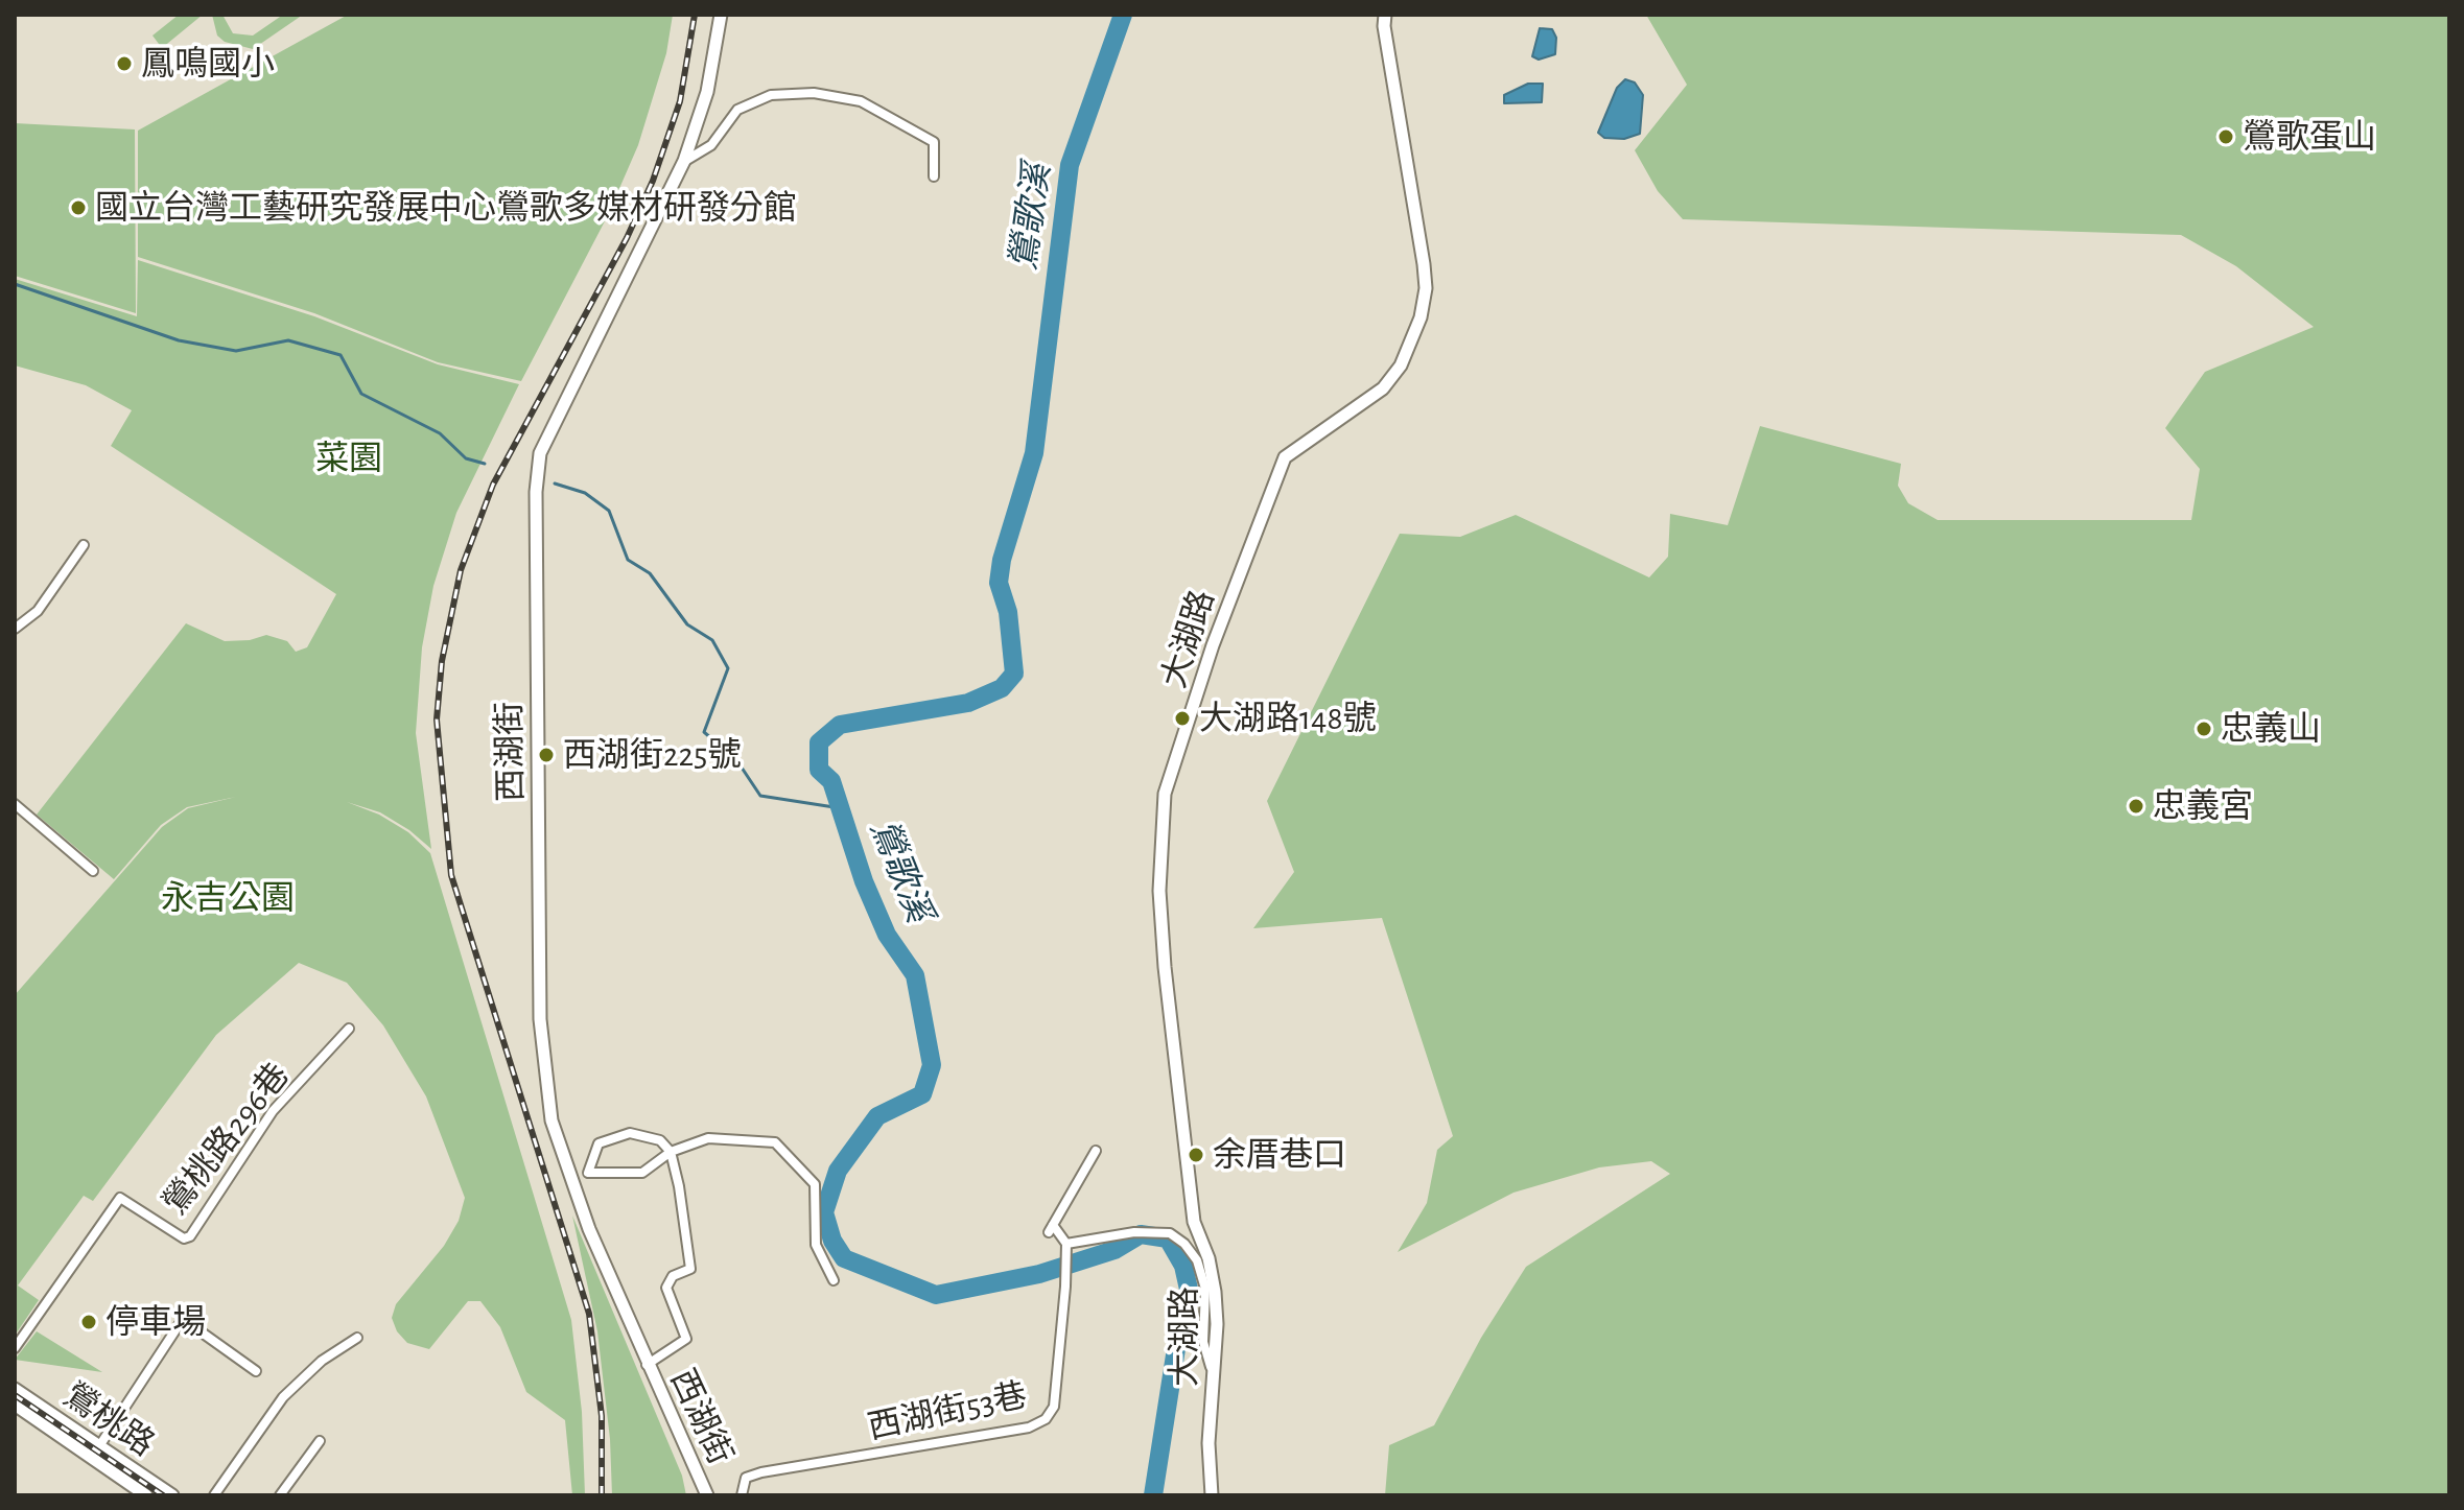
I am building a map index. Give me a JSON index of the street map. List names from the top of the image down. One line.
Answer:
{"streets":{"street":["大湖路","西湖街","鶯桃路296巷","西湖街53巷","鶯桃路"]},"water":["鶯歌溪"],"parks":["菜園","永吉公園"],"places":["鳳鳴國小","鶯歌蛋山","國立台灣工藝研究發展中心鶯歌多媒材研發分館","大湖路148號","忠義山","西湖街225號","忠義宮","余厝巷口","停車場"]}
